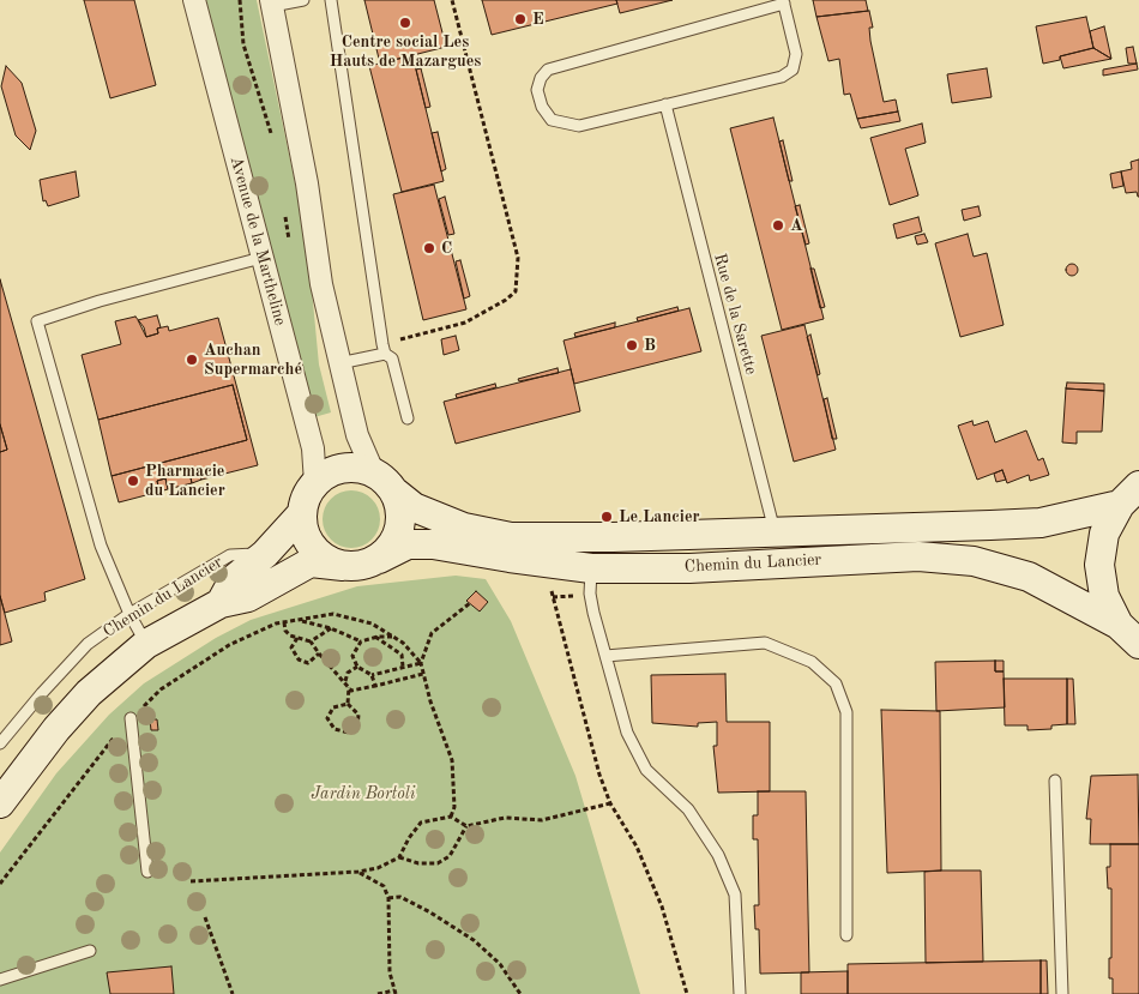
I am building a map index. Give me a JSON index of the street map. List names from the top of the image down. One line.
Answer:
{"streets":{"street":["Avenue de la Martheline","Chemin du Lancier"],"lane":["Rue de la Sarette"]},"crossings":[["Avenue de la Martheline","Chemin du Lancier"],["Rue de la Sarette","Chemin du Lancier"]],"parks":["Jardin Bortoli"],"places":["E","Centre social Les Hauts de Mazargues","A","C","B","Auchan Supermarché","Pharmacie du Lancier","Le Lancier"]}
